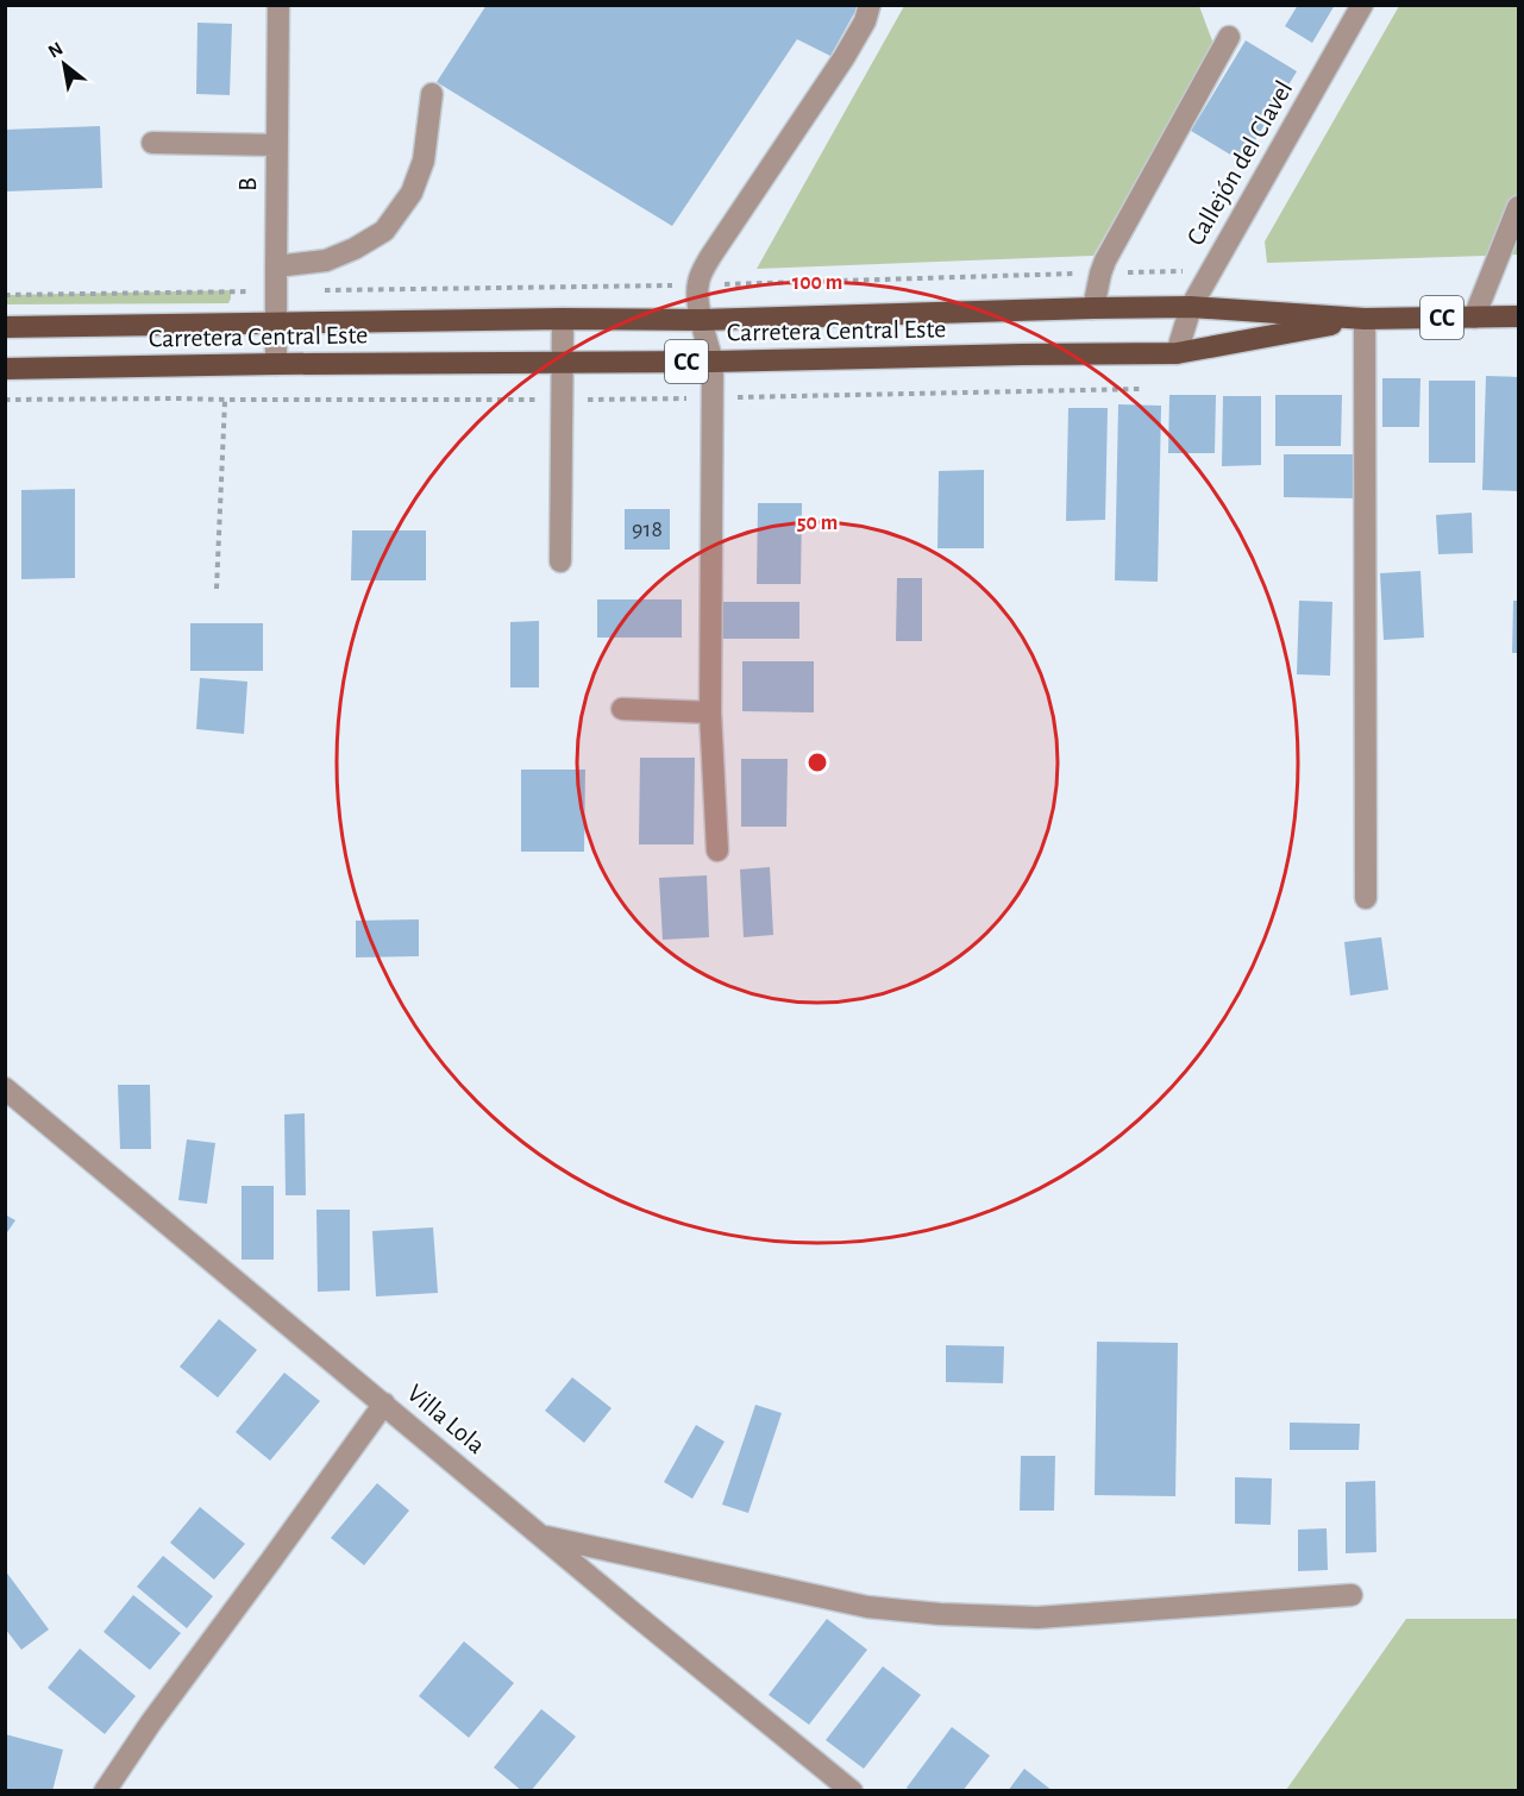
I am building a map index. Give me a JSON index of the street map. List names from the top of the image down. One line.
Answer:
{"streets":{"main road":["CC","Carretera Central Este"],"street":["Callejón del Clavel","B","Villa Lola"]},"crossings":[["Callejón del Clavel","Carretera Central Este"],["B","Carretera Central Este"]],"house_numbers":["918"],"north":"top left","rings":["100 m","50 m"]}
